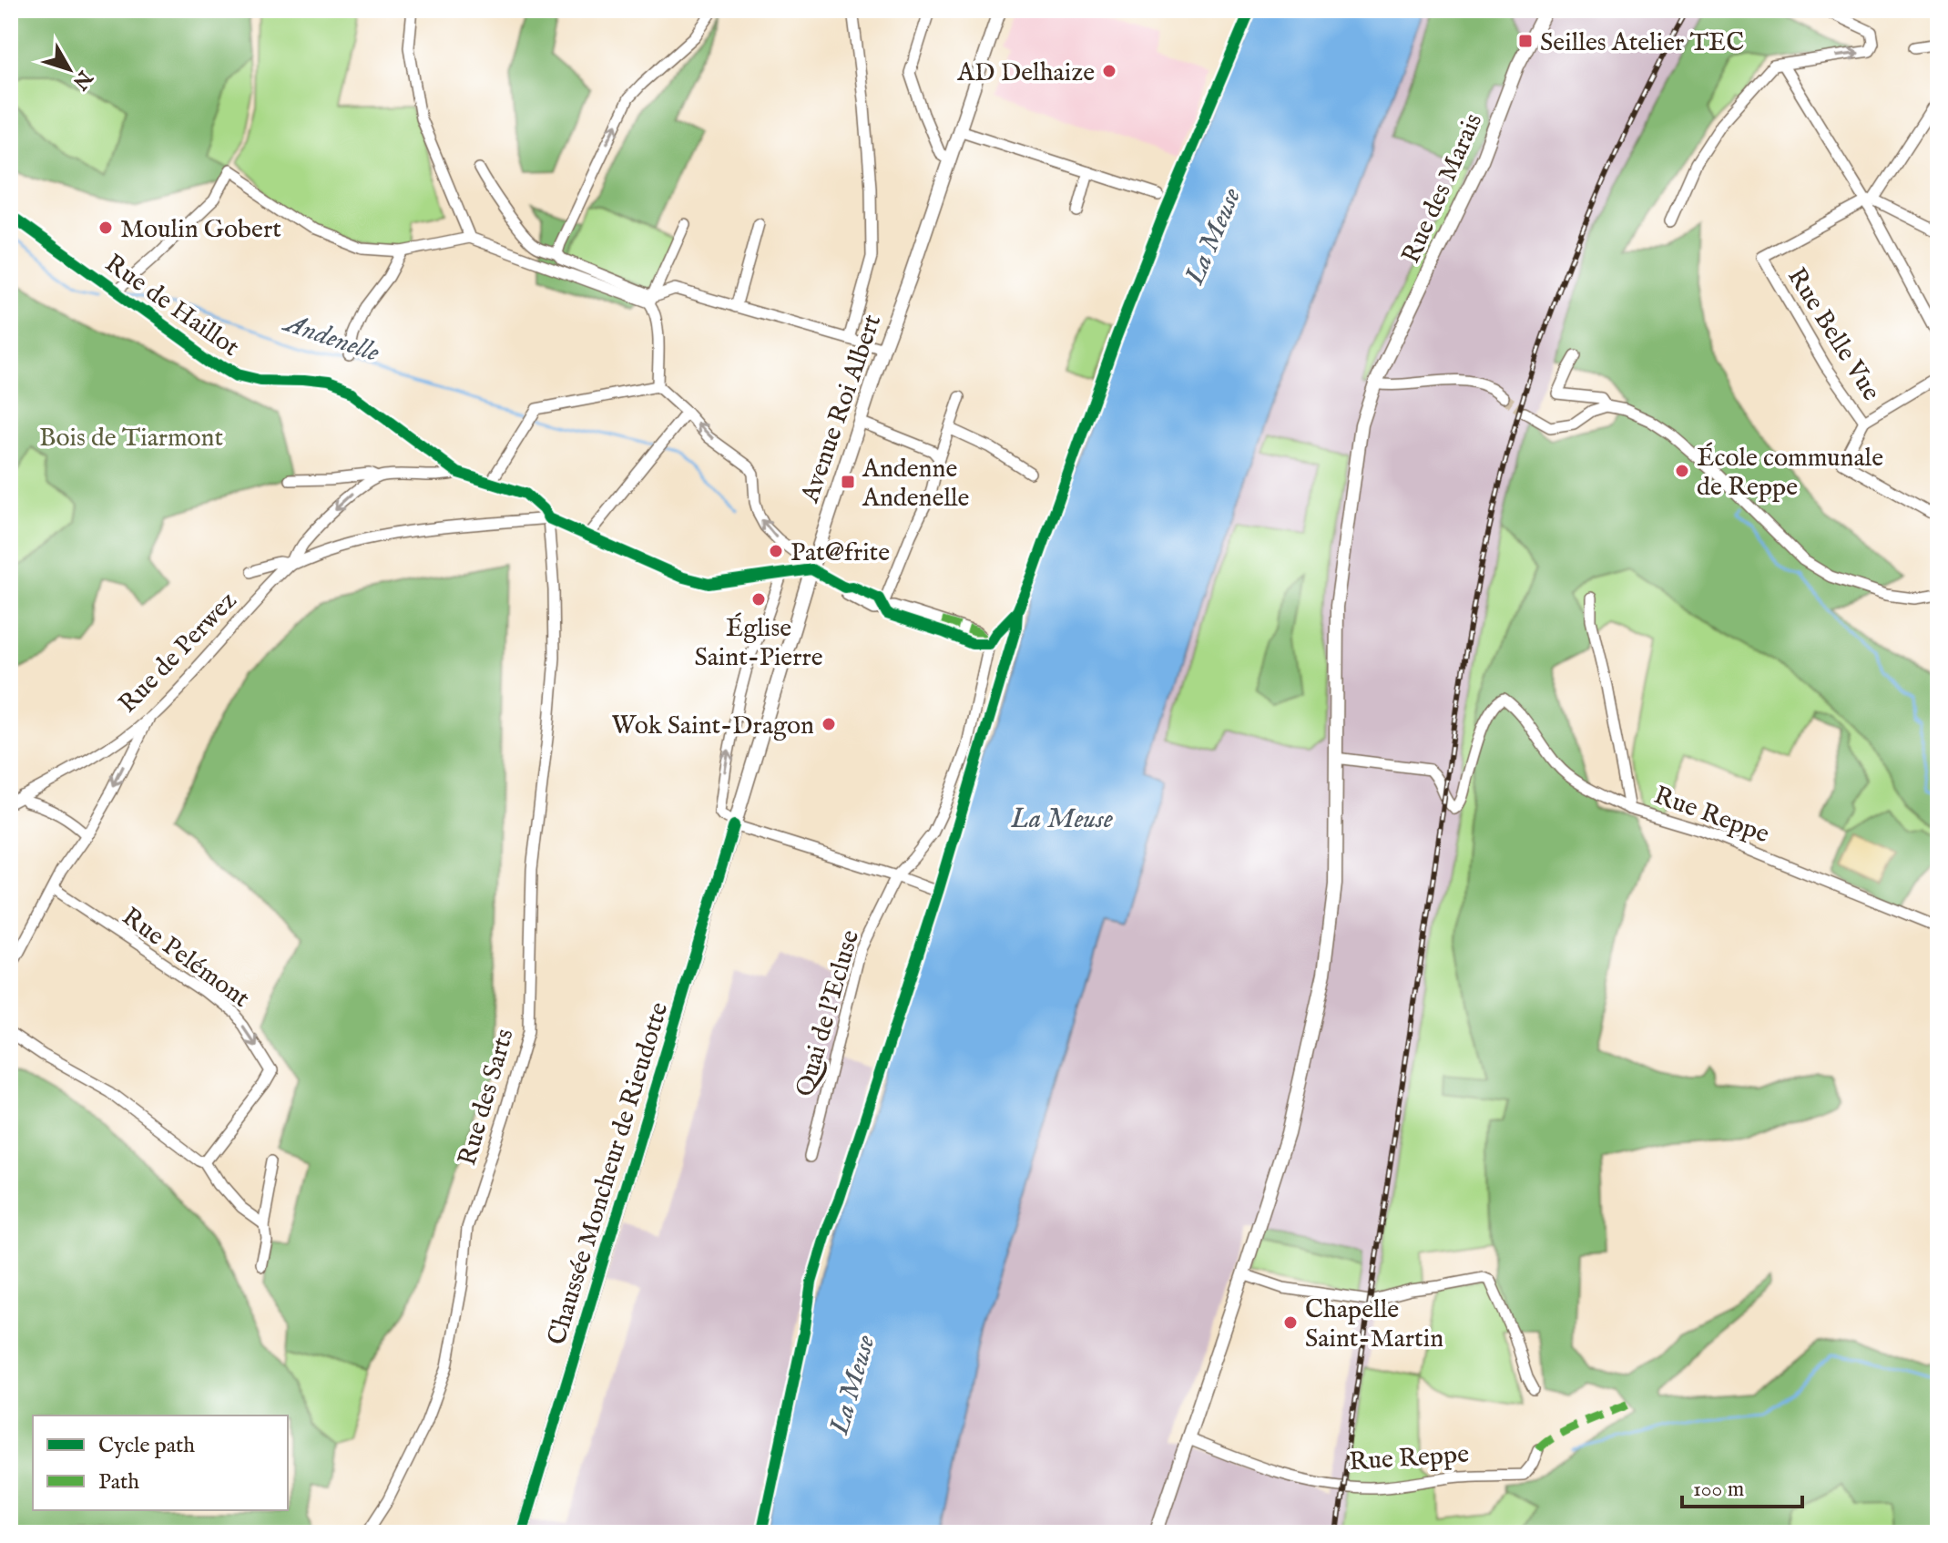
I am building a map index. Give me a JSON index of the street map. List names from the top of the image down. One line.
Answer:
{"streets":{"main road":["Rue des Marais","Avenue Roi Albert","Chaussée Moncheur de Rieudotte"],"street":["Rue de Haillot","Rue Belle Vue","Rue de Perwez","Rue Reppe","Rue Pelémont","Quai de l'Ecluse","Rue des Sarts"]},"crossings":[["Rue de Haillot","Rue de Perwez"],["Rue de Haillot","Rue des Sarts"],["Avenue Roi Albert","Chaussée Moncheur de Rieudotte"],["Rue de Perwez","Rue des Sarts"]],"water":["La Meuse","Andenelle"],"parks":["Bois de Tiarmont"],"places":{"transit":["Seilles Atelier TEC","Andenne Andenelle"],"other":["AD Delhaize","Moulin Gobert","École communale de Reppe","Pat@frite","Église Saint-Pierre","Wok Saint-Dragon","Chapelle Saint-Martin"]},"legend":["Cycle path","Path"],"scale_bar":"100 m","north":"bottom right"}
